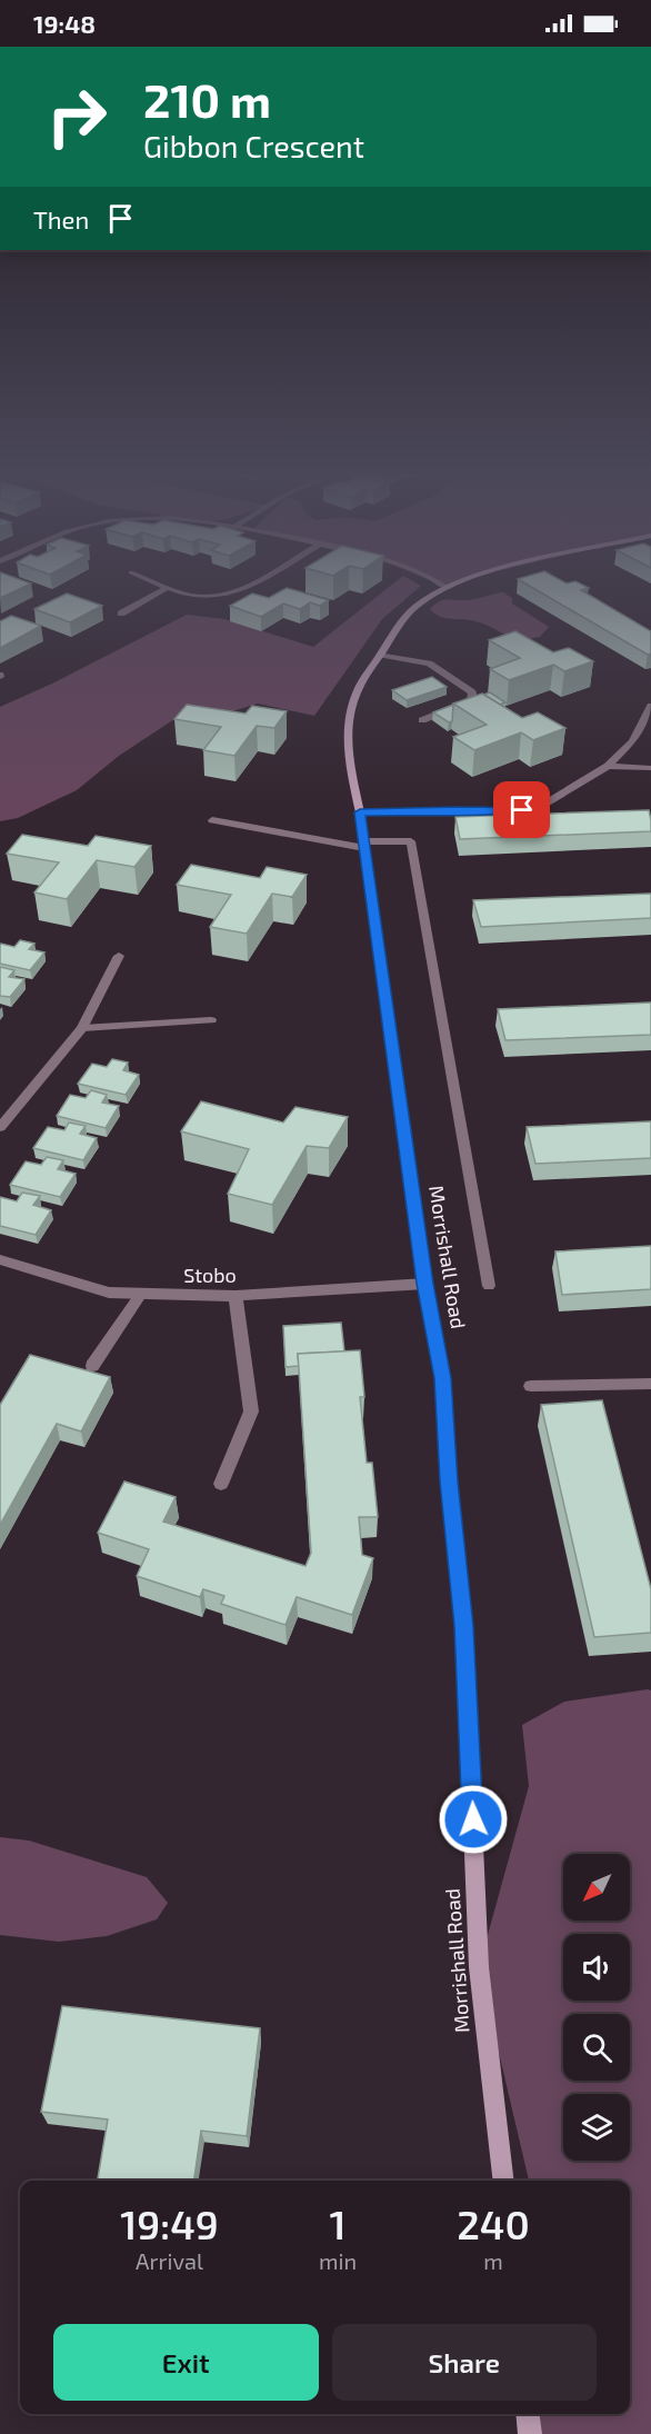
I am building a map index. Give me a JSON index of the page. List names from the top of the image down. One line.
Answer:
{"streets":{"street":["Morrishall Road","Stobo"]},"crossings":[["Morrishall Road","Stobo"]],"north":"bottom left","page":{"status":"19:48","turn":["210 m","Gibbon Crescent"],"then":"Then","eta":["19:49","Arrival","1","min","240","m"],"buttons":["Exit","Share"]}}
